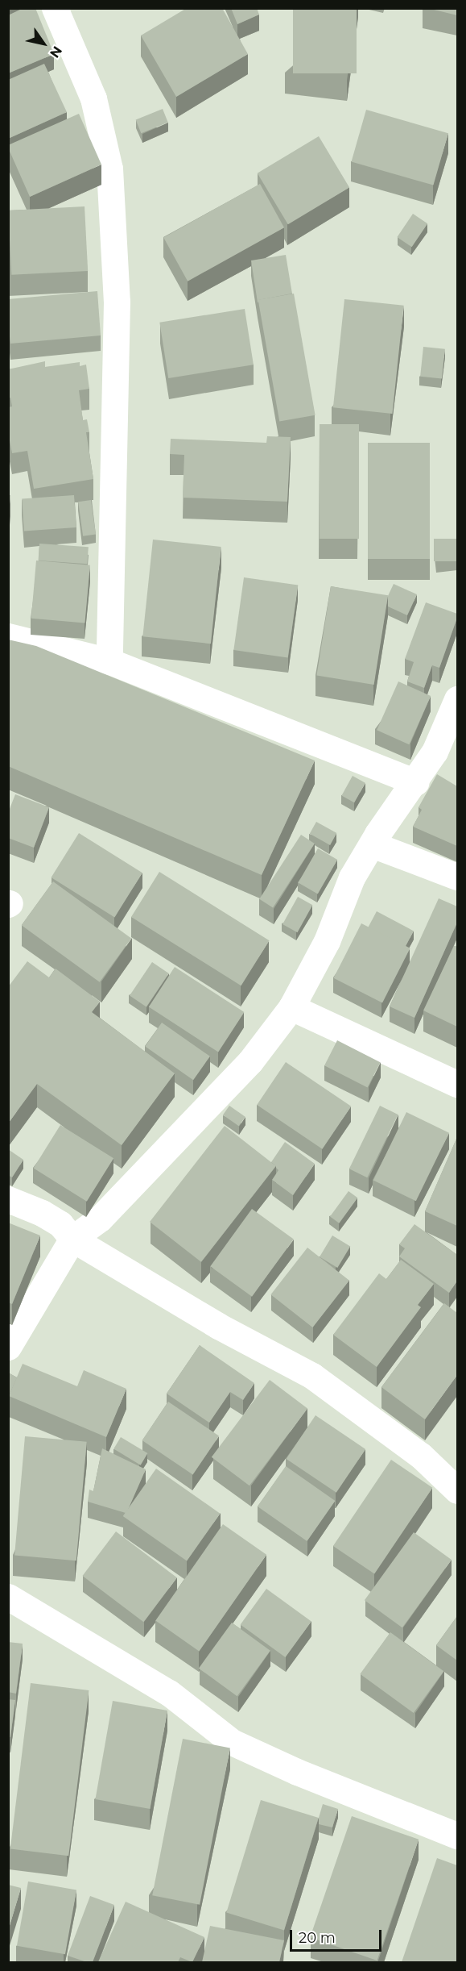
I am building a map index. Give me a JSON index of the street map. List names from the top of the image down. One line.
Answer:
{"scale_bar":"20 m","north":"bottom right"}
